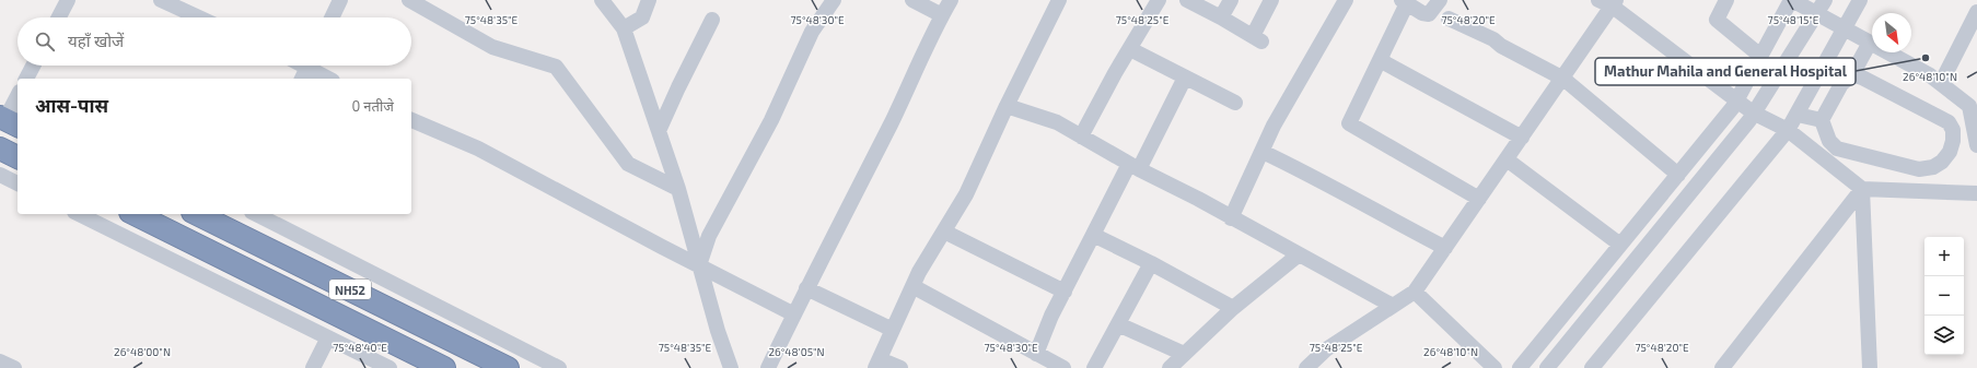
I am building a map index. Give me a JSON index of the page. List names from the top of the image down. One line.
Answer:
{"streets":{"highway":["NH52"]},"places":["Mathur Mahila and General Hospital"],"north":"bottom right","page":{"search":"यहाँ खोजें","heading":["आस-पास","0 नतीजे"],"map_buttons":["+","−"]},"coordinates":["75°48'35\"E","75°48'30\"E","75°48'25\"E","75°48'20\"E","75°48'15\"E","26°48'10\"N","75°48'40\"E","26°48'00\"N","26°48'05\"N"]}
